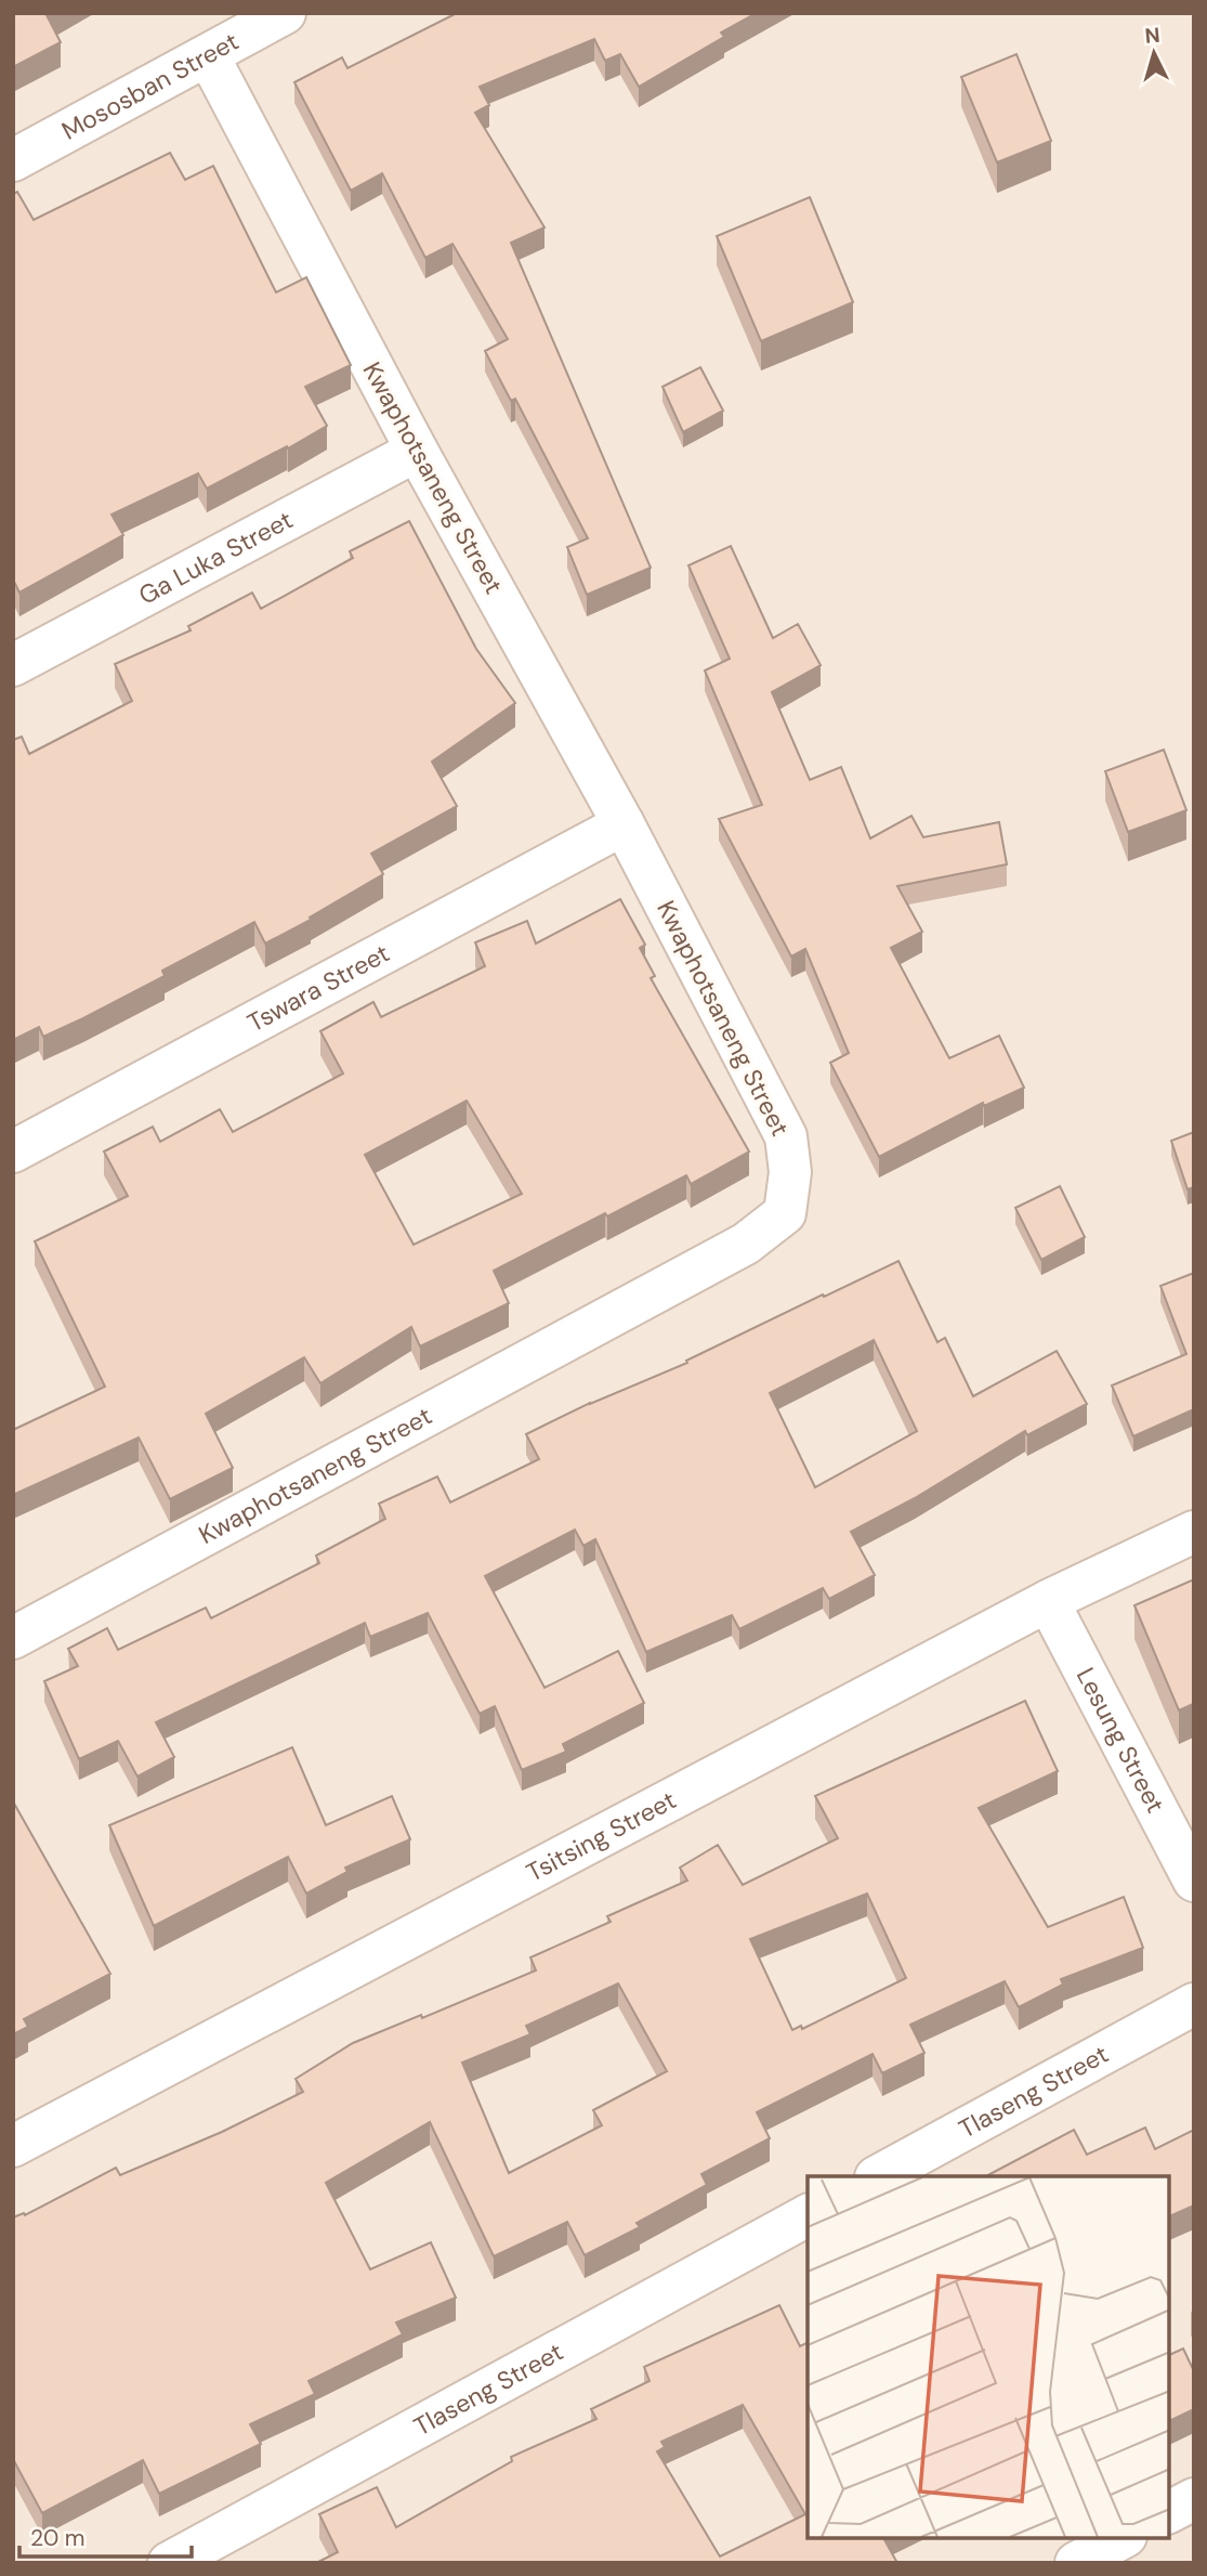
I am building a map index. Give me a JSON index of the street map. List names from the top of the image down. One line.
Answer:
{"streets":{"street":["Mososban Street","Kwaphotsaneng Street","Ga Luka Street","Tswara Street","Lesung Street","Tsitsing Street","Tlaseng Street"]},"crossings":[["Mososban Street","Kwaphotsaneng Street"],["Kwaphotsaneng Street","Ga Luka Street"],["Kwaphotsaneng Street","Tswara Street"],["Lesung Street","Tsitsing Street"]],"scale_bar":"20 m","north":"top"}
